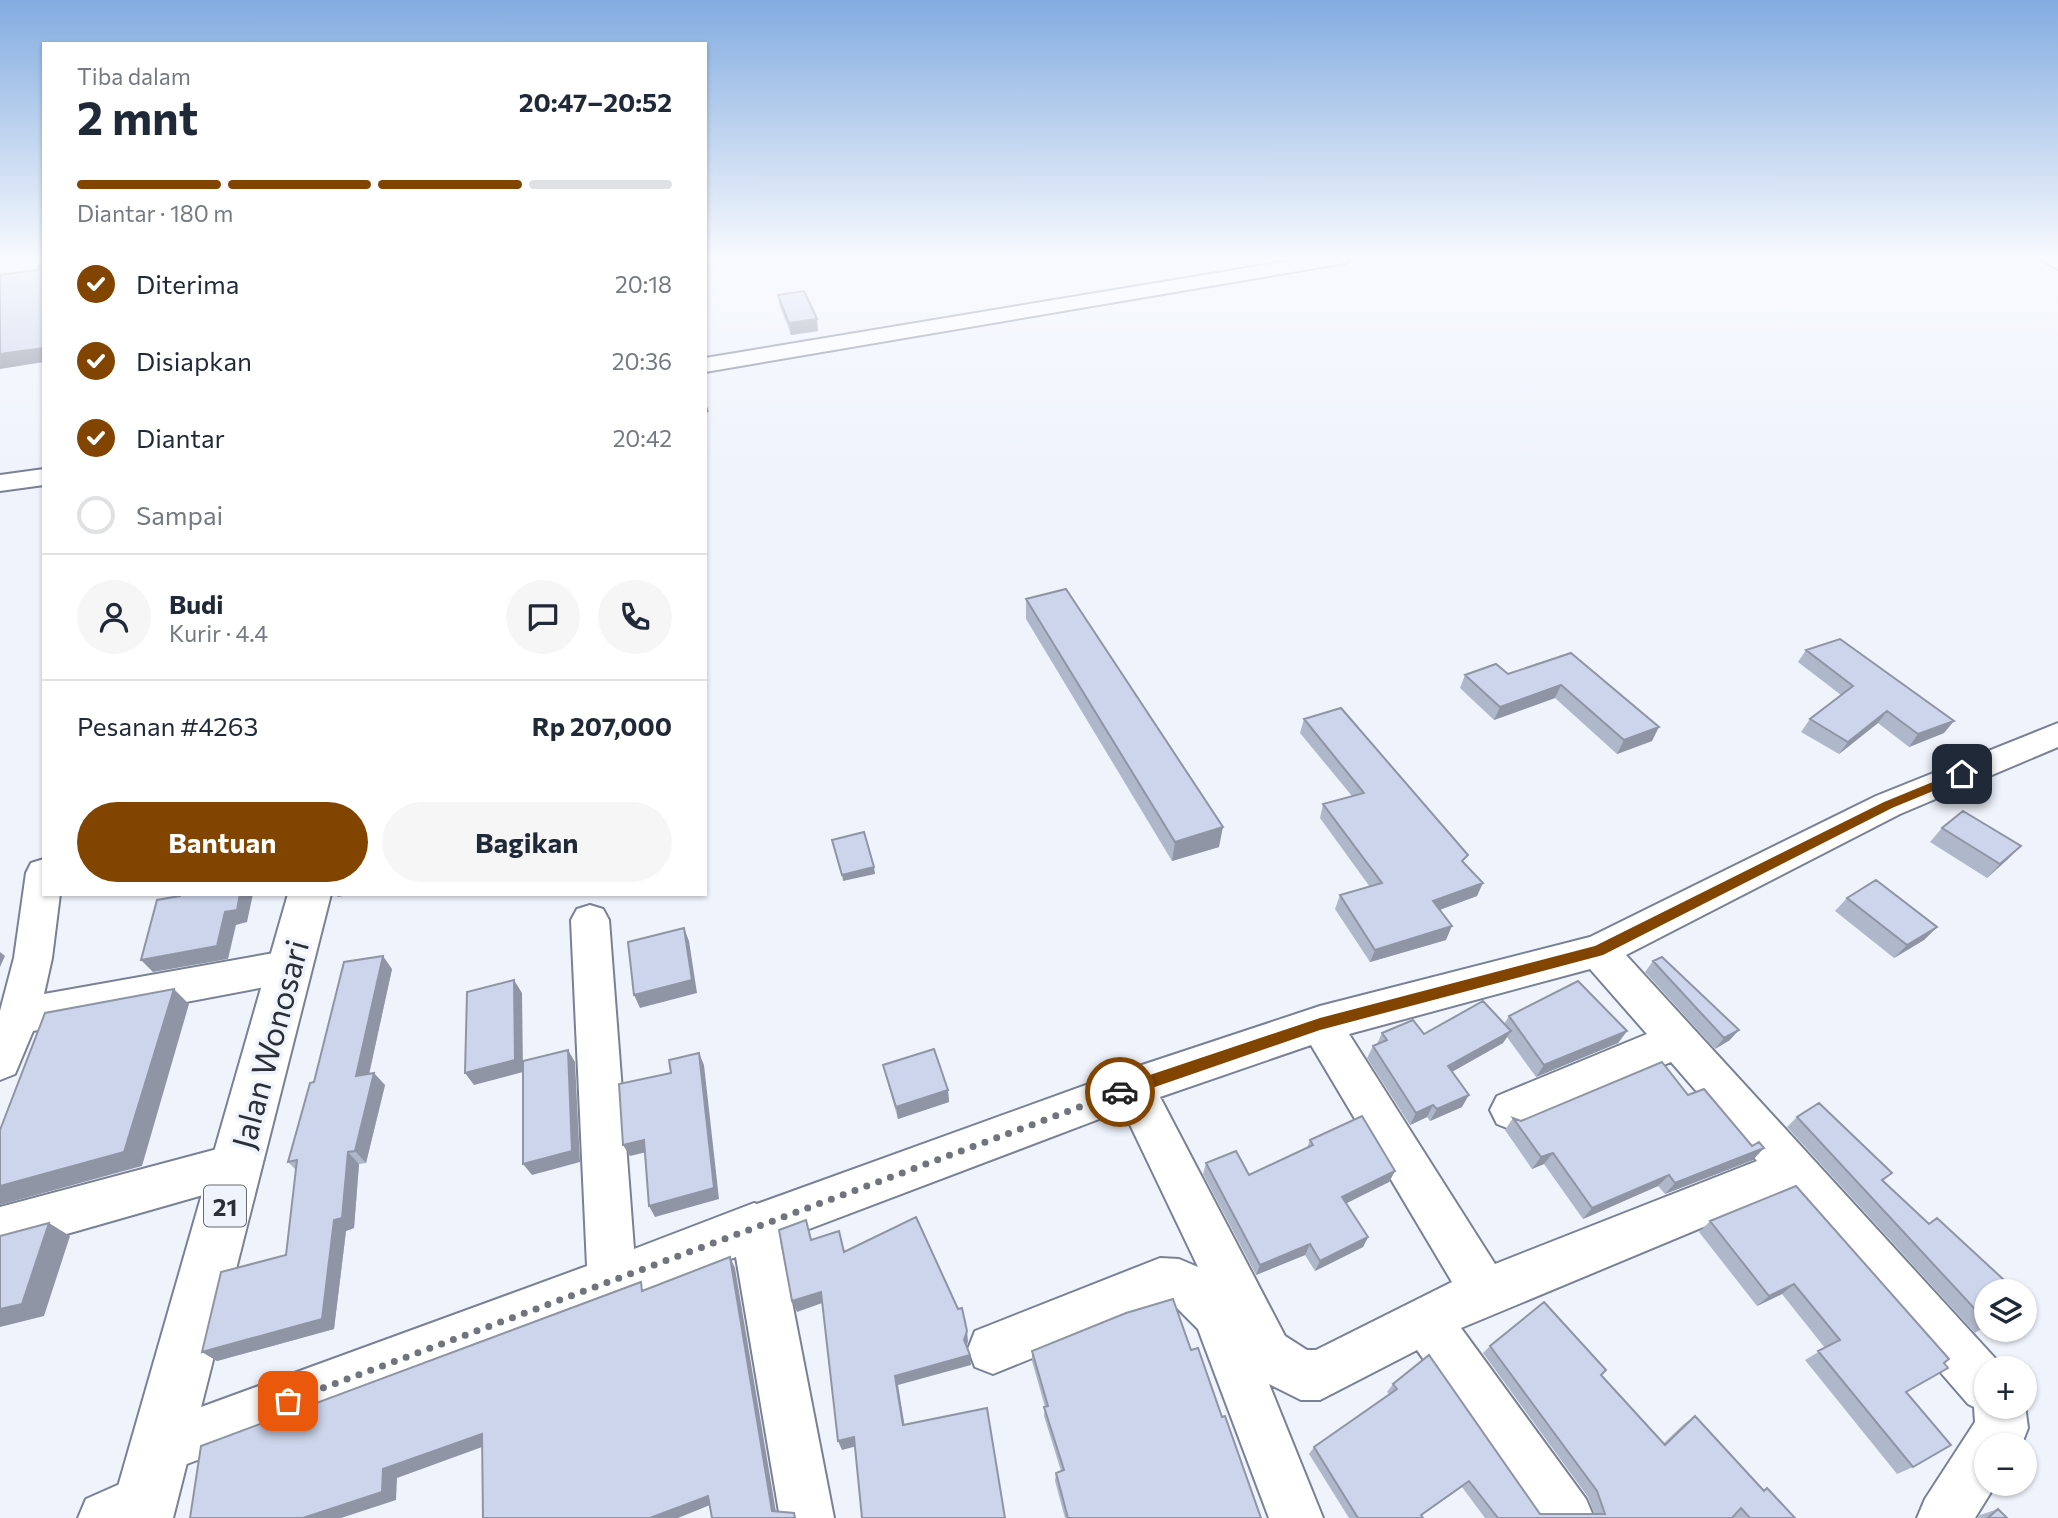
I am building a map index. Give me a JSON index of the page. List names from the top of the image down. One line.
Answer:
{"streets":{"highway":["Jalan Wonosari","21"]},"page":{"heading":["2 mnt","Tiba dalam","20:47–20:52"],"panel":["Budi","Kurir · 4.4","Pesanan #4263","Rp 207,000"],"bar":"Diantar · 180 m","list":[["Diterima","20:18"],["Disiapkan","20:36"],["Diantar","20:42"],"Sampai"],"buttons":["Bantuan","Bagikan"],"map_buttons":["+","−"]}}
